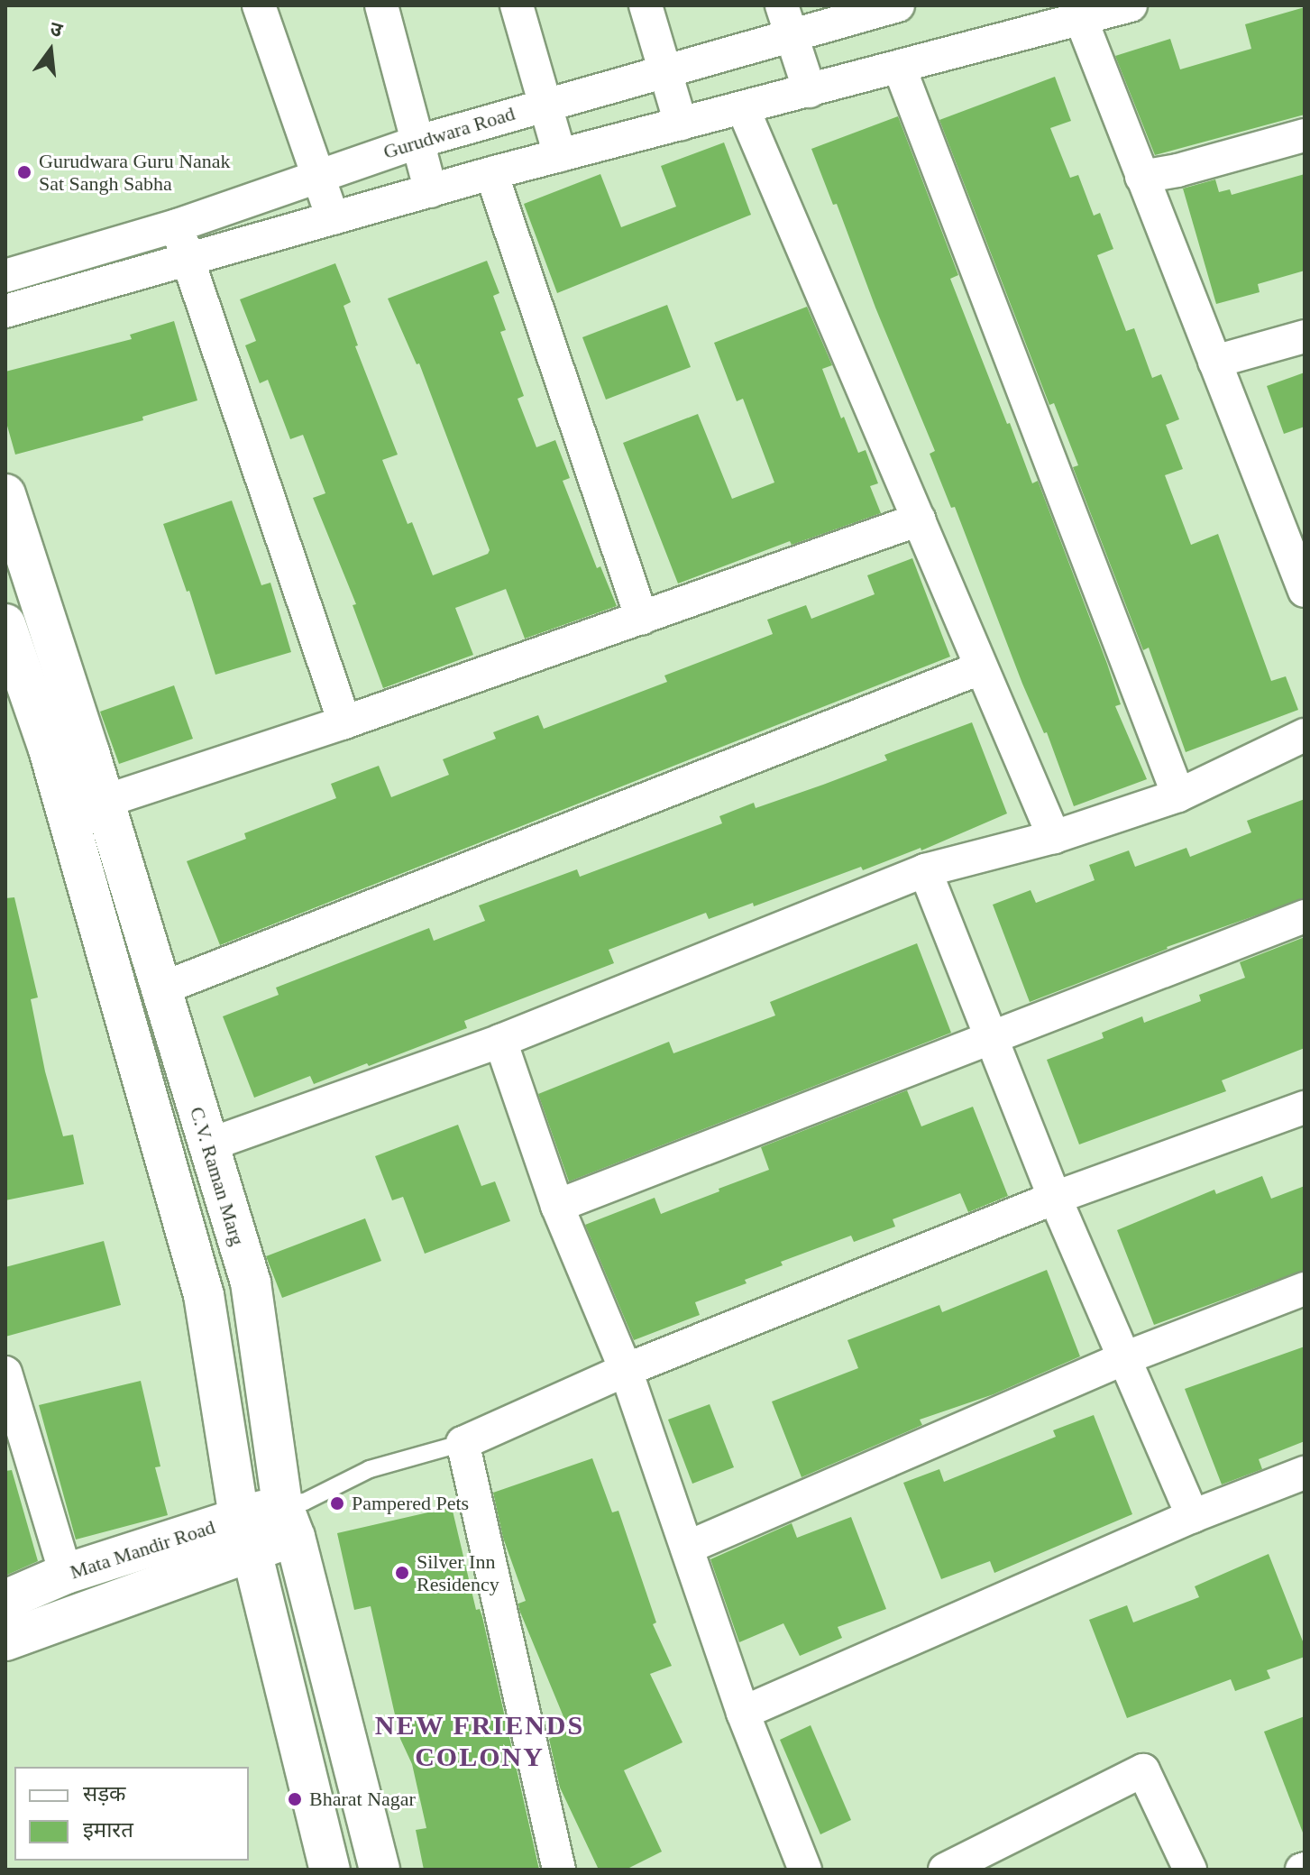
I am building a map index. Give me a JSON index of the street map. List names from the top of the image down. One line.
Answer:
{"streets":{"main road":["C.V. Raman Marg","Mata Mandir Road"],"street":["Gurudwara Road"]},"districts":["NEW FRIENDS COLONY"],"places":["Gurudwara Guru Nanak Sat Sangh Sabha","Pampered Pets","Silver Inn Residency","Bharat Nagar"],"legend":["सड़क","इमारत"],"north":"top"}
